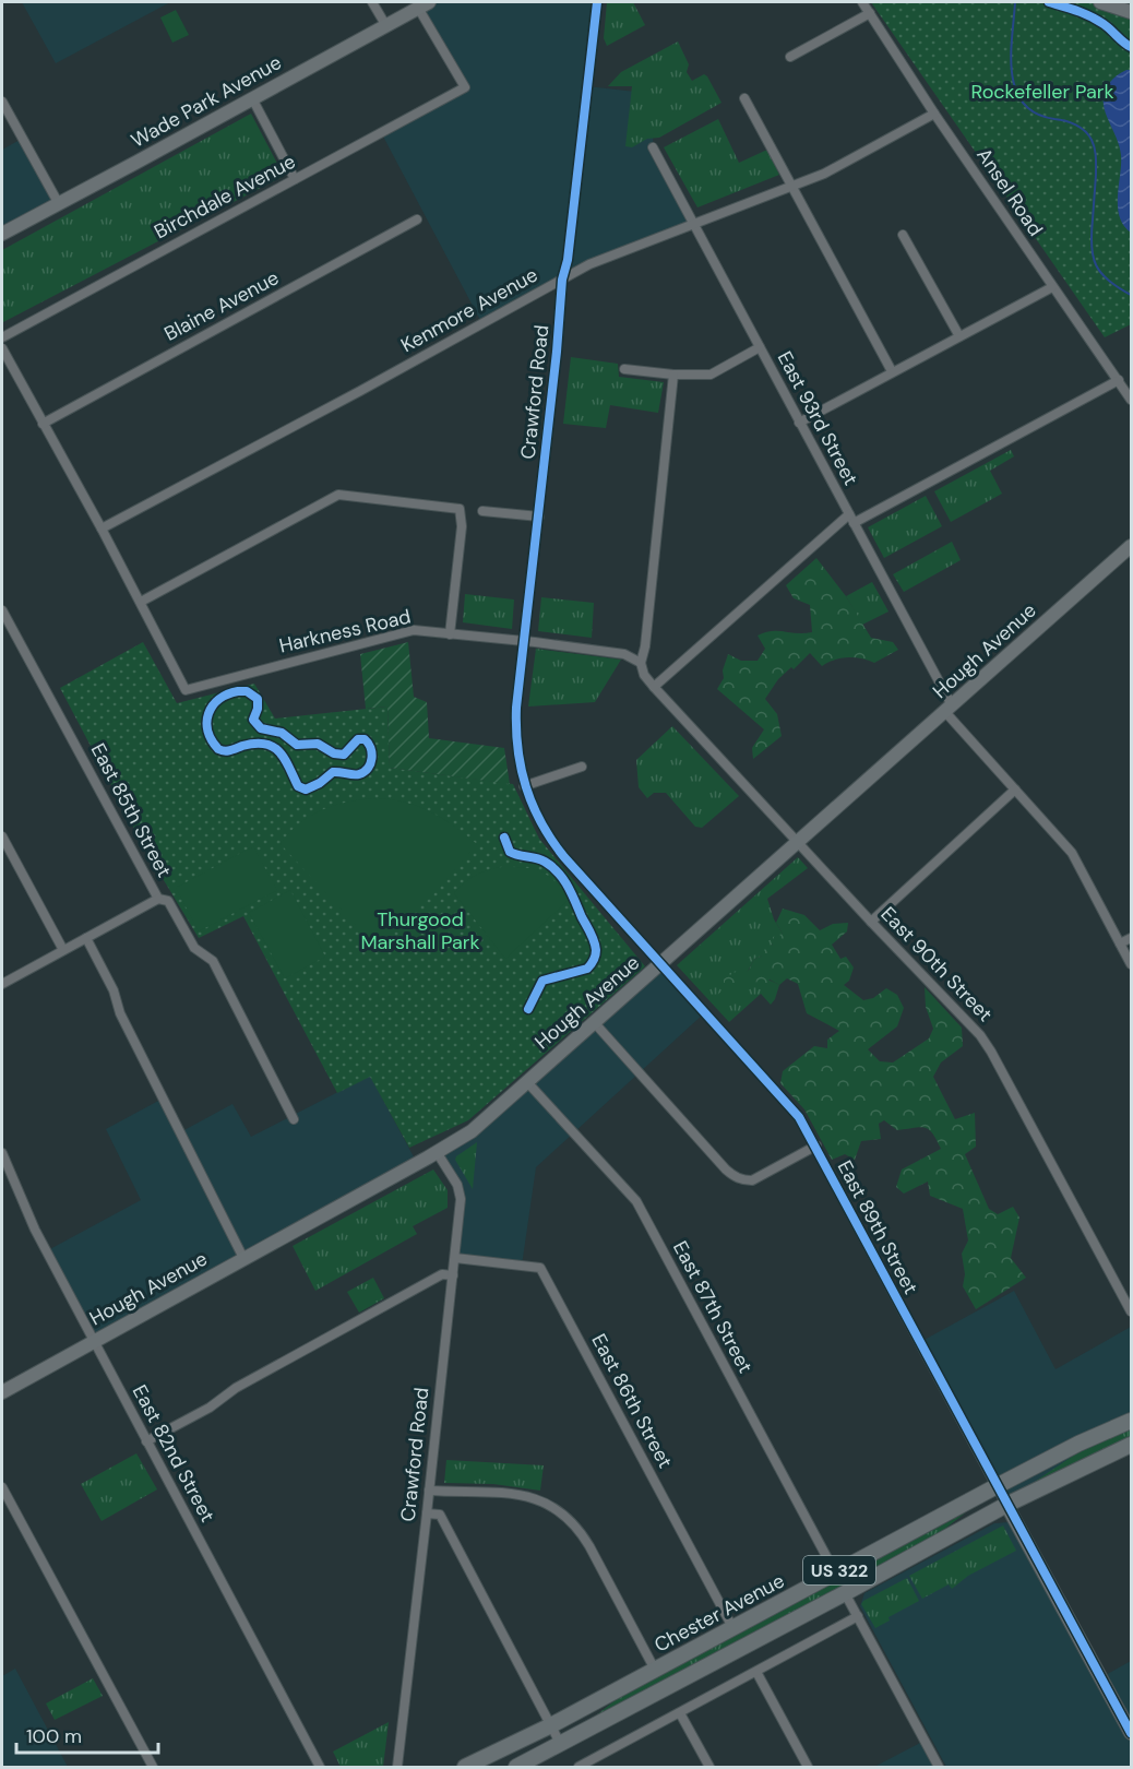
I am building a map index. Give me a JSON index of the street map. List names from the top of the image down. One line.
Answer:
{"streets":{"main road":["US 322","Chester Avenue"],"street":["Wade Park Avenue","Ansel Road","Birchdale Avenue","Blaine Avenue","Kenmore Avenue","Crawford Road","East 93rd Street","Harkness Road","Hough Avenue","East 85th Street","East 90th Street","East 89th Street","East 87th Street","East 86th Street","East 82nd Street"]},"crossings":[["Wade Park Avenue","Birchdale Avenue"],["Ansel Road","Kenmore Avenue"],["Kenmore Avenue","Crawford Road"],["Kenmore Avenue","East 93rd Street"],["Crawford Road","Harkness Road"],["Crawford Road","Hough Avenue"],["Crawford Road","East 89th Street"],["Crawford Road","East 86th Street"],["East 93rd Street","Hough Avenue"],["Hough Avenue","East 90th Street"],["Hough Avenue","East 89th Street"],["Hough Avenue","East 87th Street"],["Hough Avenue","East 82nd Street"],["East 89th Street","US 322"],["East 89th Street","Chester Avenue"],["East 87th Street","Chester Avenue"],["East 86th Street","Chester Avenue"]],"parks":["Rockefeller Park","Thurgood Marshall Park"],"scale_bar":"100 m"}
